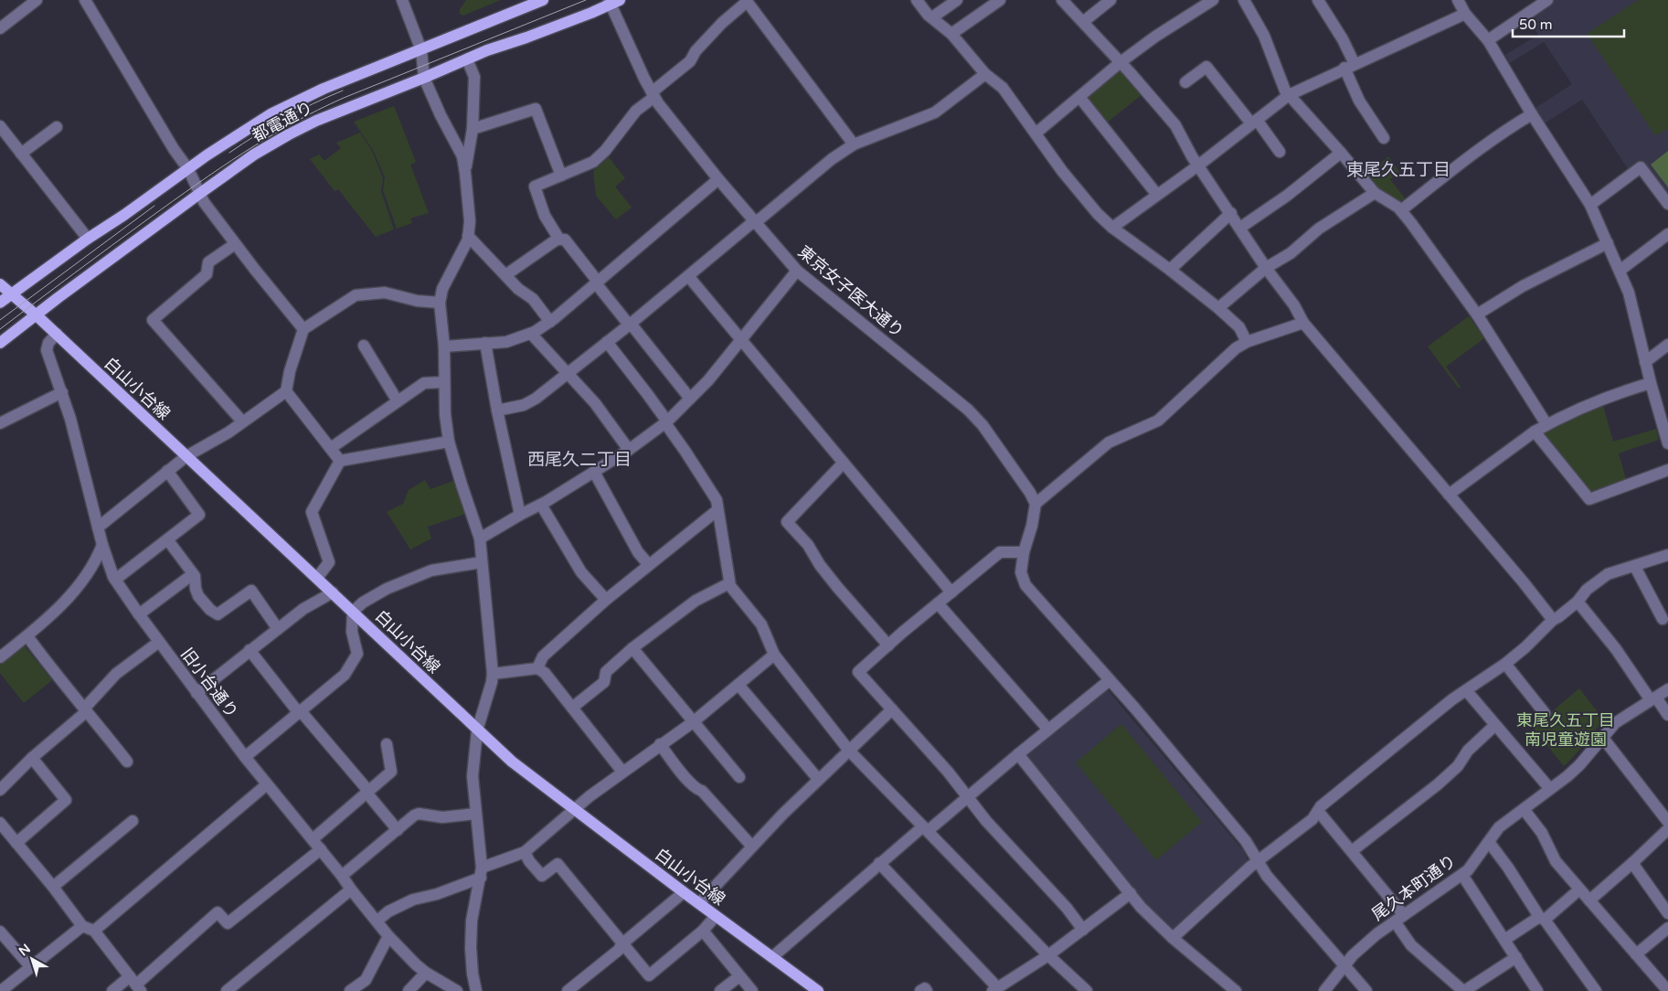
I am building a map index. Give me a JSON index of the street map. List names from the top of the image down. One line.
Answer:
{"streets":{"main road":["都電通り","白山小台線"],"street":["東京女子医大通り","旧小台通り","尾久本町通り"]},"crossings":[["都電通り","東京女子医大通り"],["都電通り","白山小台線"],["白山小台線","旧小台通り"]],"districts":["東尾久五丁目","西尾久二丁目"],"parks":["東尾久五丁目 南児童遊園"],"scale_bar":"50 m","north":"top left"}
